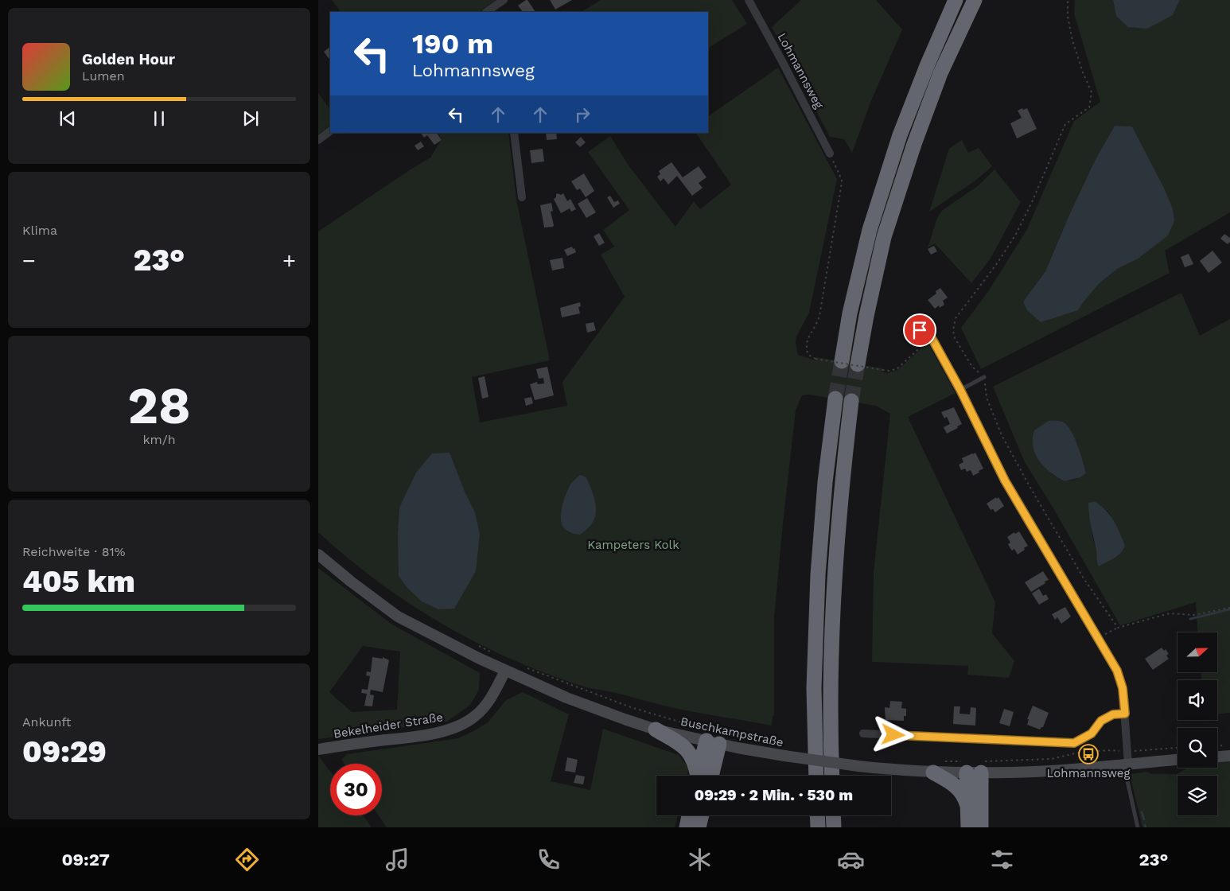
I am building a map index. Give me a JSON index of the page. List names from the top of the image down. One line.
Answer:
{"streets":{"main road":["Bekelheider Straße","Buschkampstraße"],"street":["Lohmannsweg"]},"crossings":[["Bekelheider Straße","Buschkampstraße"]],"parks":["Kampeters Kolk"],"places":{"bus stop":["Lohmannsweg"]},"north":"right","page":{"turn":["190 m","Lohmannsweg"],"song":["Golden Hour","Lumen"],"tile":["Klima",["28","km/h"],["Reichweite · 81%","405 km"],["Ankunft","09:29"]],"heat":["−","23°","+"],"limit":"30","trip":"09:29 · 2 Min. · 530 m","tabs":["09:27","23°"]}}
